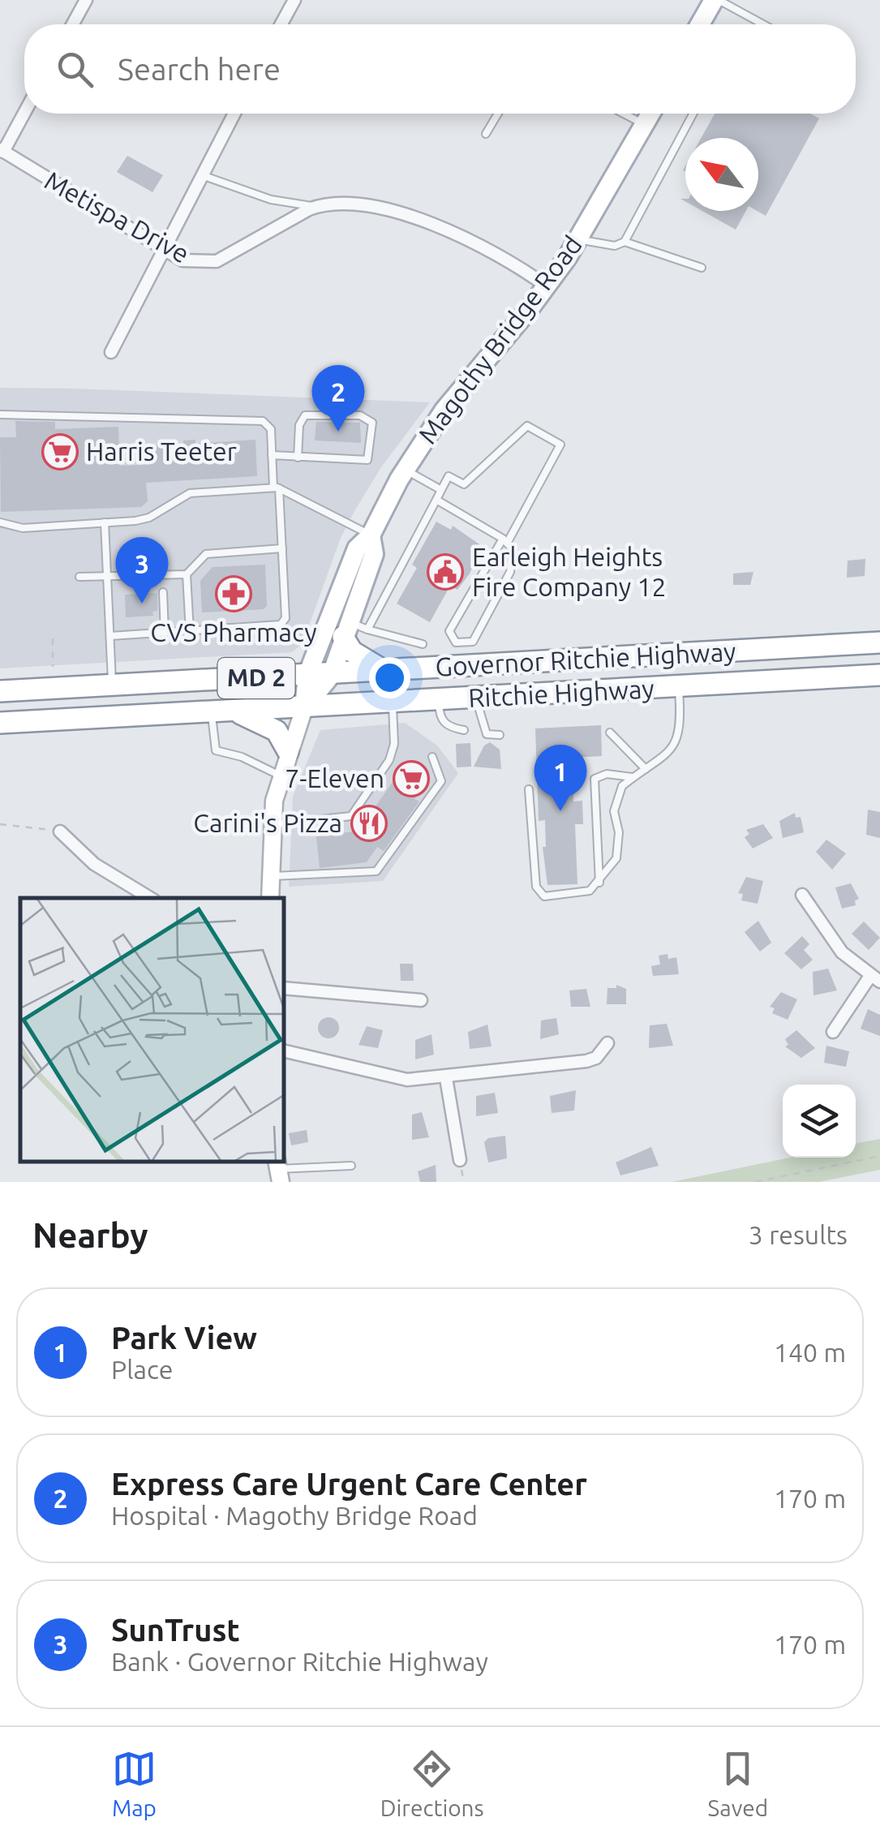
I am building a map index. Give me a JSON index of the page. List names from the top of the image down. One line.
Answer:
{"streets":{"highway":["Governor Ritchie Highway","MD 2","Ritchie Highway"],"main road":["Magothy Bridge Road"],"street":["Metispa Drive"]},"crossings":[["Metispa Drive","Magothy Bridge Road"],["Magothy Bridge Road","Governor Ritchie Highway"],["Magothy Bridge Road","Ritchie Highway"]],"places":{"supermarket":["Harris Teeter","7-Eleven"],"public building":["Earleigh Heights Fire Company 12"],"pharmacy":["CVS Pharmacy"],"restaurant":["Carini's Pizza"]},"north":"top left","page":{"search":"Search here","pins":["2","3","1"],"heading":["Nearby","3 results"],"list":[{"mark":"1","name":"Park View","note":"Place","value":"140 m"},{"mark":"2","name":"Express Care Urgent Care Center","note":"Hospital · Magothy Bridge Road","value":"170 m"},{"mark":"3","name":"SunTrust","note":"Bank · Governor Ritchie Highway","value":"170 m"}],"nav":["Map","Directions","Saved"]}}
